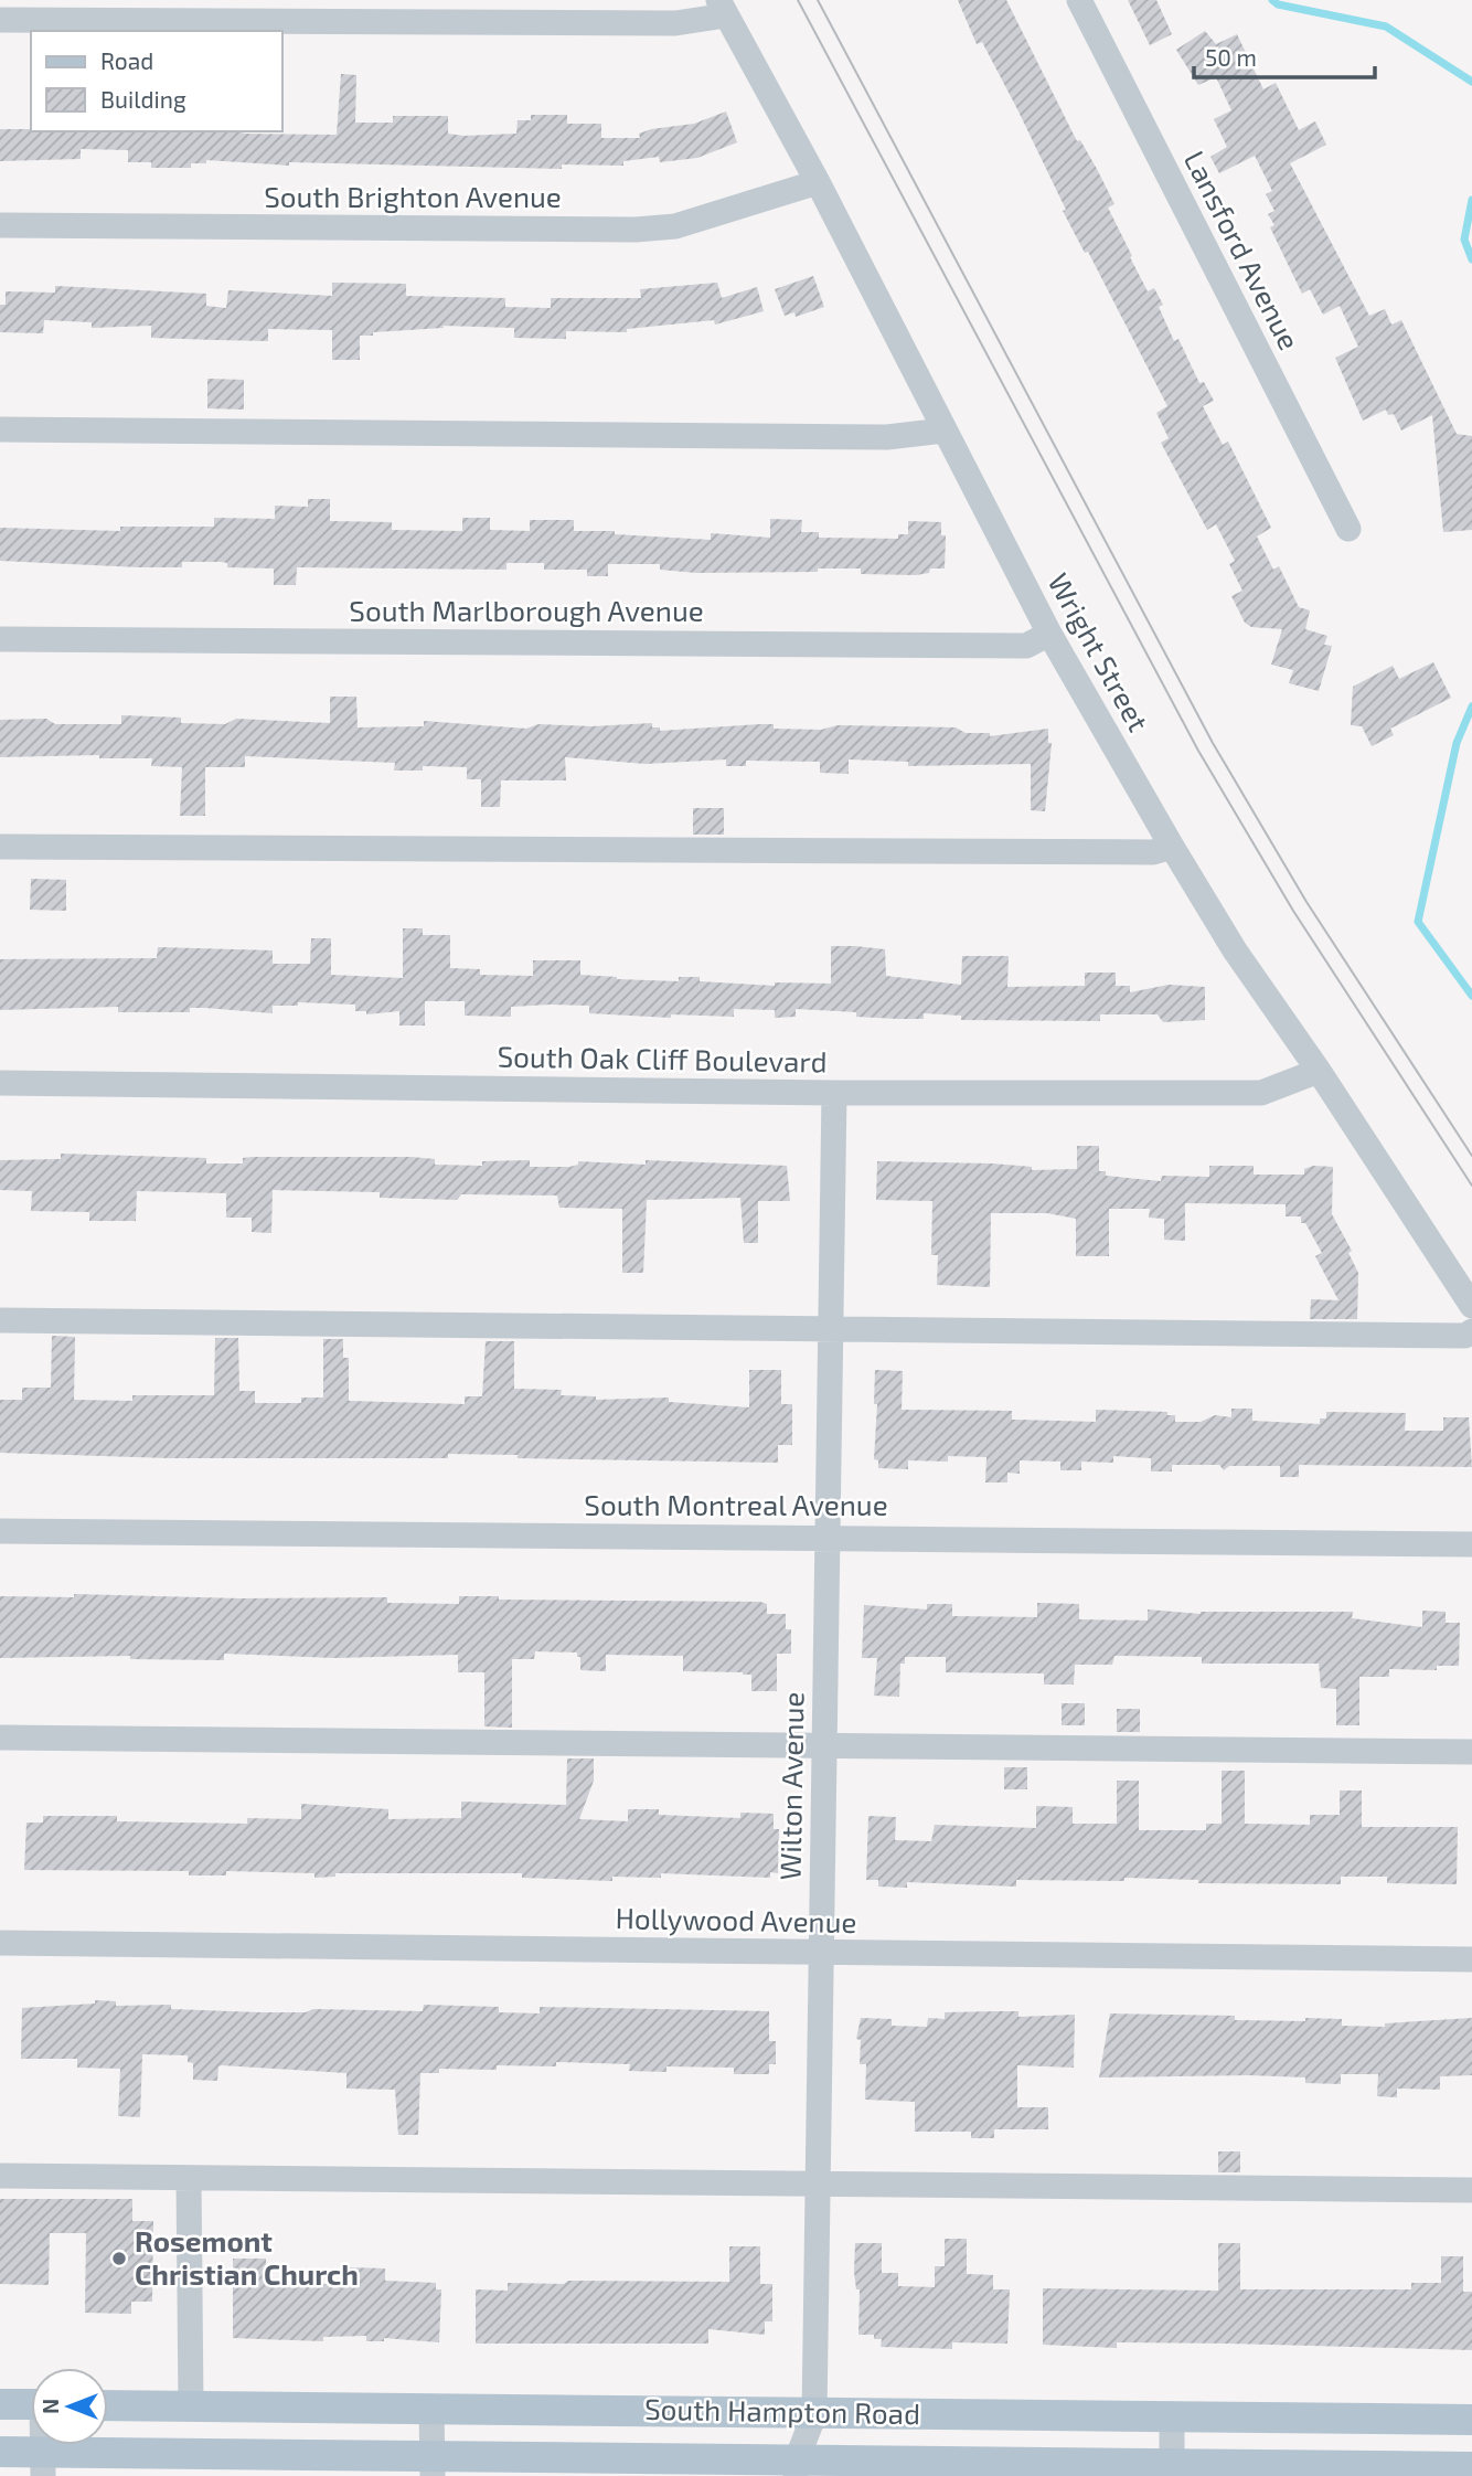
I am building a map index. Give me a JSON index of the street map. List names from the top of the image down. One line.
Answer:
{"streets":{"main road":["South Hampton Road"],"street":["South Brighton Avenue","Lansford Avenue","South Marlborough Avenue","Wright Street","South Oak Cliff Boulevard","South Montreal Avenue","Wilton Avenue","Hollywood Avenue"]},"crossings":[["South Brighton Avenue","Wright Street"],["South Marlborough Avenue","Wright Street"],["Wright Street","South Oak Cliff Boulevard"],["South Oak Cliff Boulevard","Wilton Avenue"],["South Montreal Avenue","Wilton Avenue"],["Wilton Avenue","Hollywood Avenue"],["Wilton Avenue","South Hampton Road"]],"places":["Rosemont Christian Church"],"legend":["Road","Building"],"scale_bar":"50 m","north":"left"}
